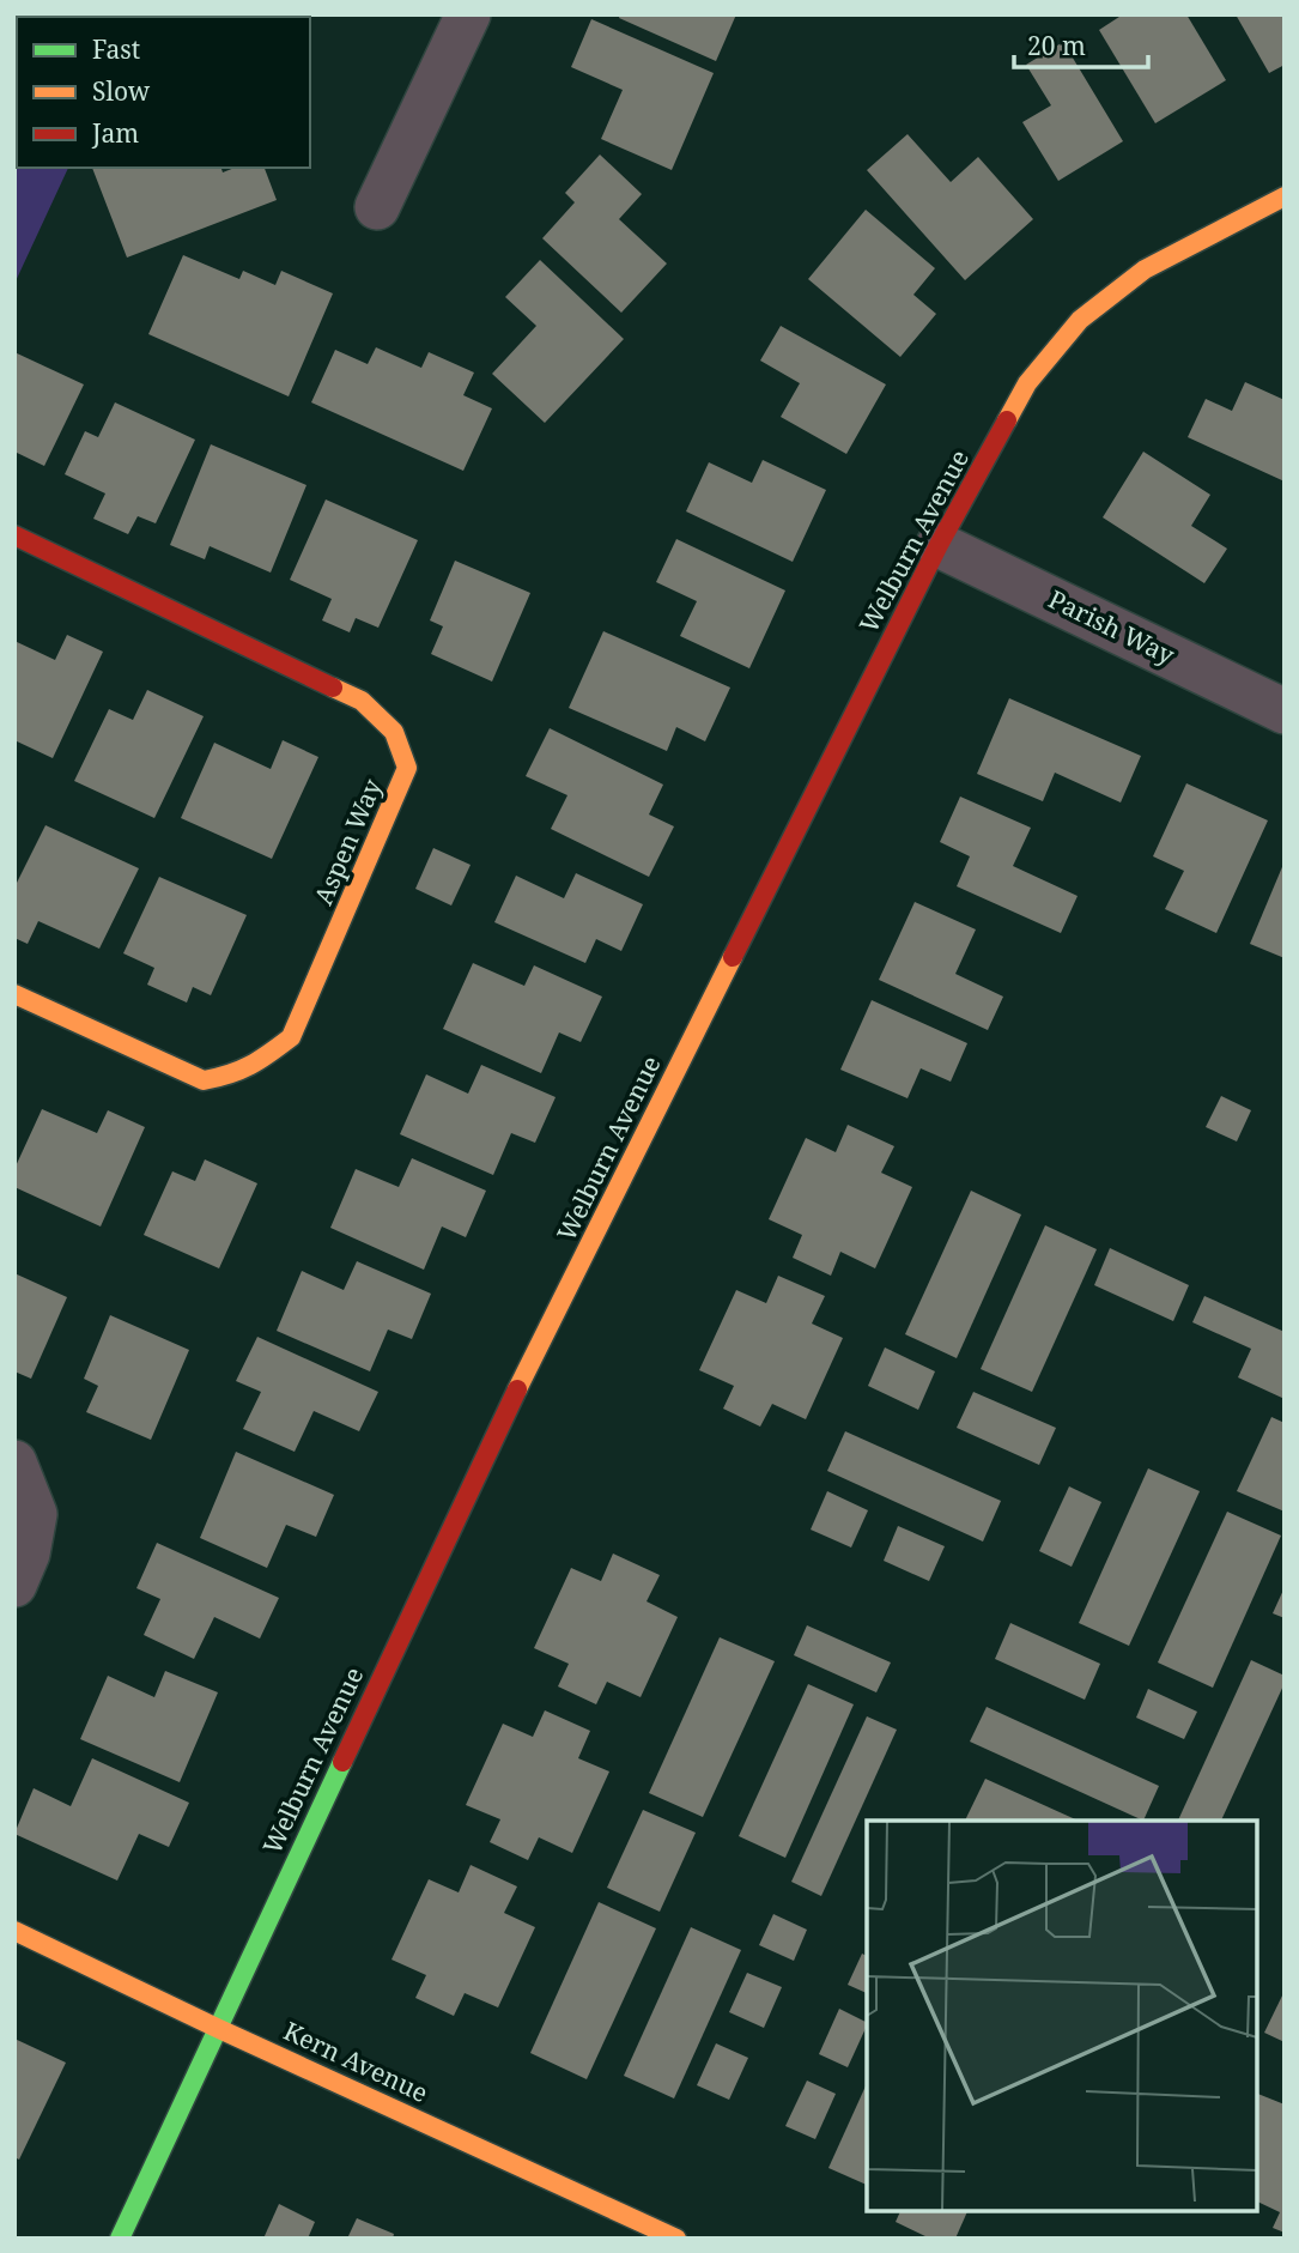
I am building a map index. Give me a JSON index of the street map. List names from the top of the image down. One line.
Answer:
{"streets":{"main road":["Welburn Avenue","Aspen Way","Kern Avenue"],"street":["Parish Way"]},"crossings":[["Welburn Avenue","Parish Way"],["Welburn Avenue","Kern Avenue"]],"legend":["Fast","Slow","Jam"],"scale_bar":"20 m"}
